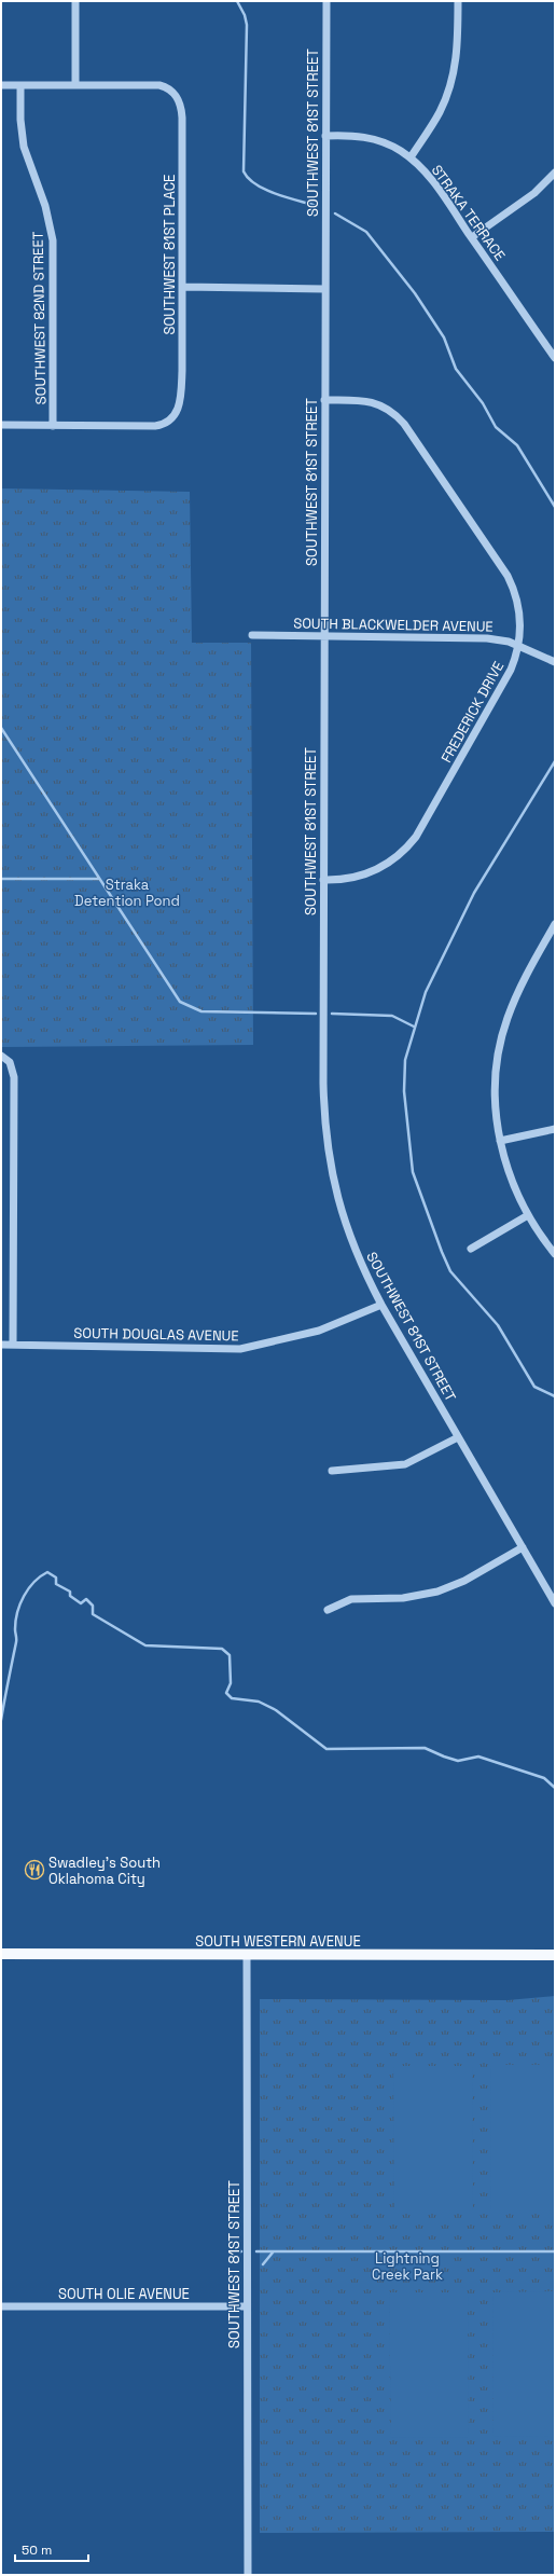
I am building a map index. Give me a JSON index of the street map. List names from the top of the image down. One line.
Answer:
{"streets":{"main road":["SOUTH WESTERN AVENUE"],"street":["SOUTHWEST 81ST STREET","STRAKA TERRACE","SOUTHWEST 81ST PLACE","SOUTHWEST 82ND STREET","SOUTH BLACKWELDER AVENUE","FREDERICK DRIVE","SOUTH DOUGLAS AVENUE","SOUTH OLIE AVENUE"]},"crossings":[["SOUTHWEST 81ST STREET","STRAKA TERRACE"],["SOUTHWEST 81ST STREET","SOUTH BLACKWELDER AVENUE"],["SOUTHWEST 81ST STREET","FREDERICK DRIVE"],["SOUTHWEST 81ST STREET","SOUTH DOUGLAS AVENUE"],["SOUTHWEST 81ST STREET","SOUTH WESTERN AVENUE"],["SOUTHWEST 81ST STREET","SOUTH OLIE AVENUE"],["SOUTHWEST 81ST PLACE","SOUTHWEST 82ND STREET"],["SOUTH BLACKWELDER AVENUE","FREDERICK DRIVE"]],"parks":["Straka Detention Pond","Lightning Creek Park"],"places":{"restaurant":["Swadley’s South Oklahoma City"]},"scale_bar":"50 m"}
